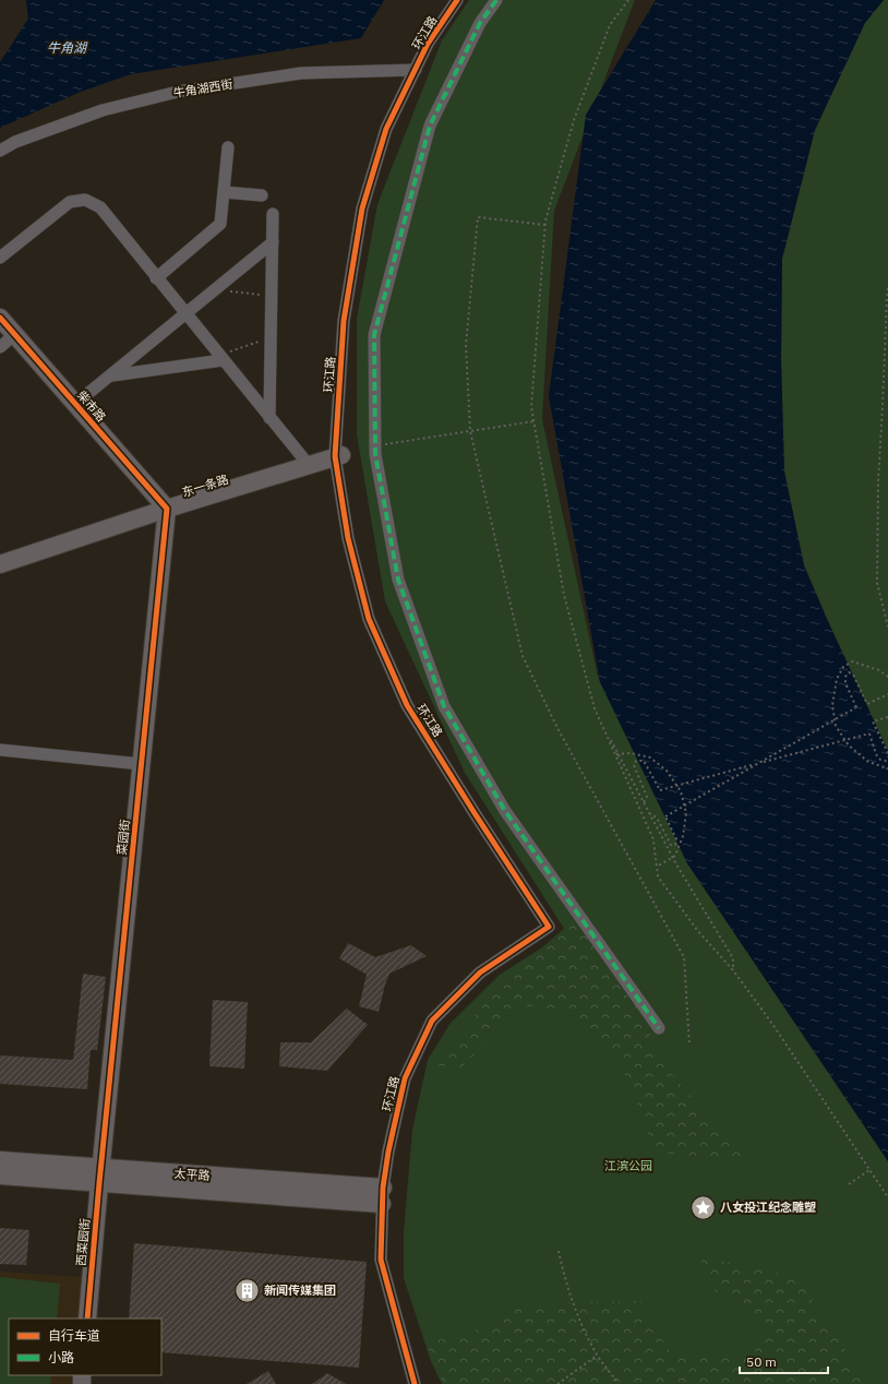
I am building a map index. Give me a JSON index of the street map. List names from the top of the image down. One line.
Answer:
{"streets":{"street":["环江路","牛角湖西街","柴市路","东一条路","菜园街","太平路","西菜园街"]},"crossings":[["环江路","牛角湖西街"],["环江路","东一条路"],["环江路","太平路"],["柴市路","东一条路"],["柴市路","菜园街"],["东一条路","菜园街"],["菜园街","太平路"],["菜园街","西菜园街"],["太平路","西菜园街"]],"water":["牛角湖"],"parks":["江滨公园"],"places":{"place":["八女投江纪念雕塑"],"building":["新闻传媒集团"]},"legend":["自行车道","小路"],"scale_bar":"50 m"}
